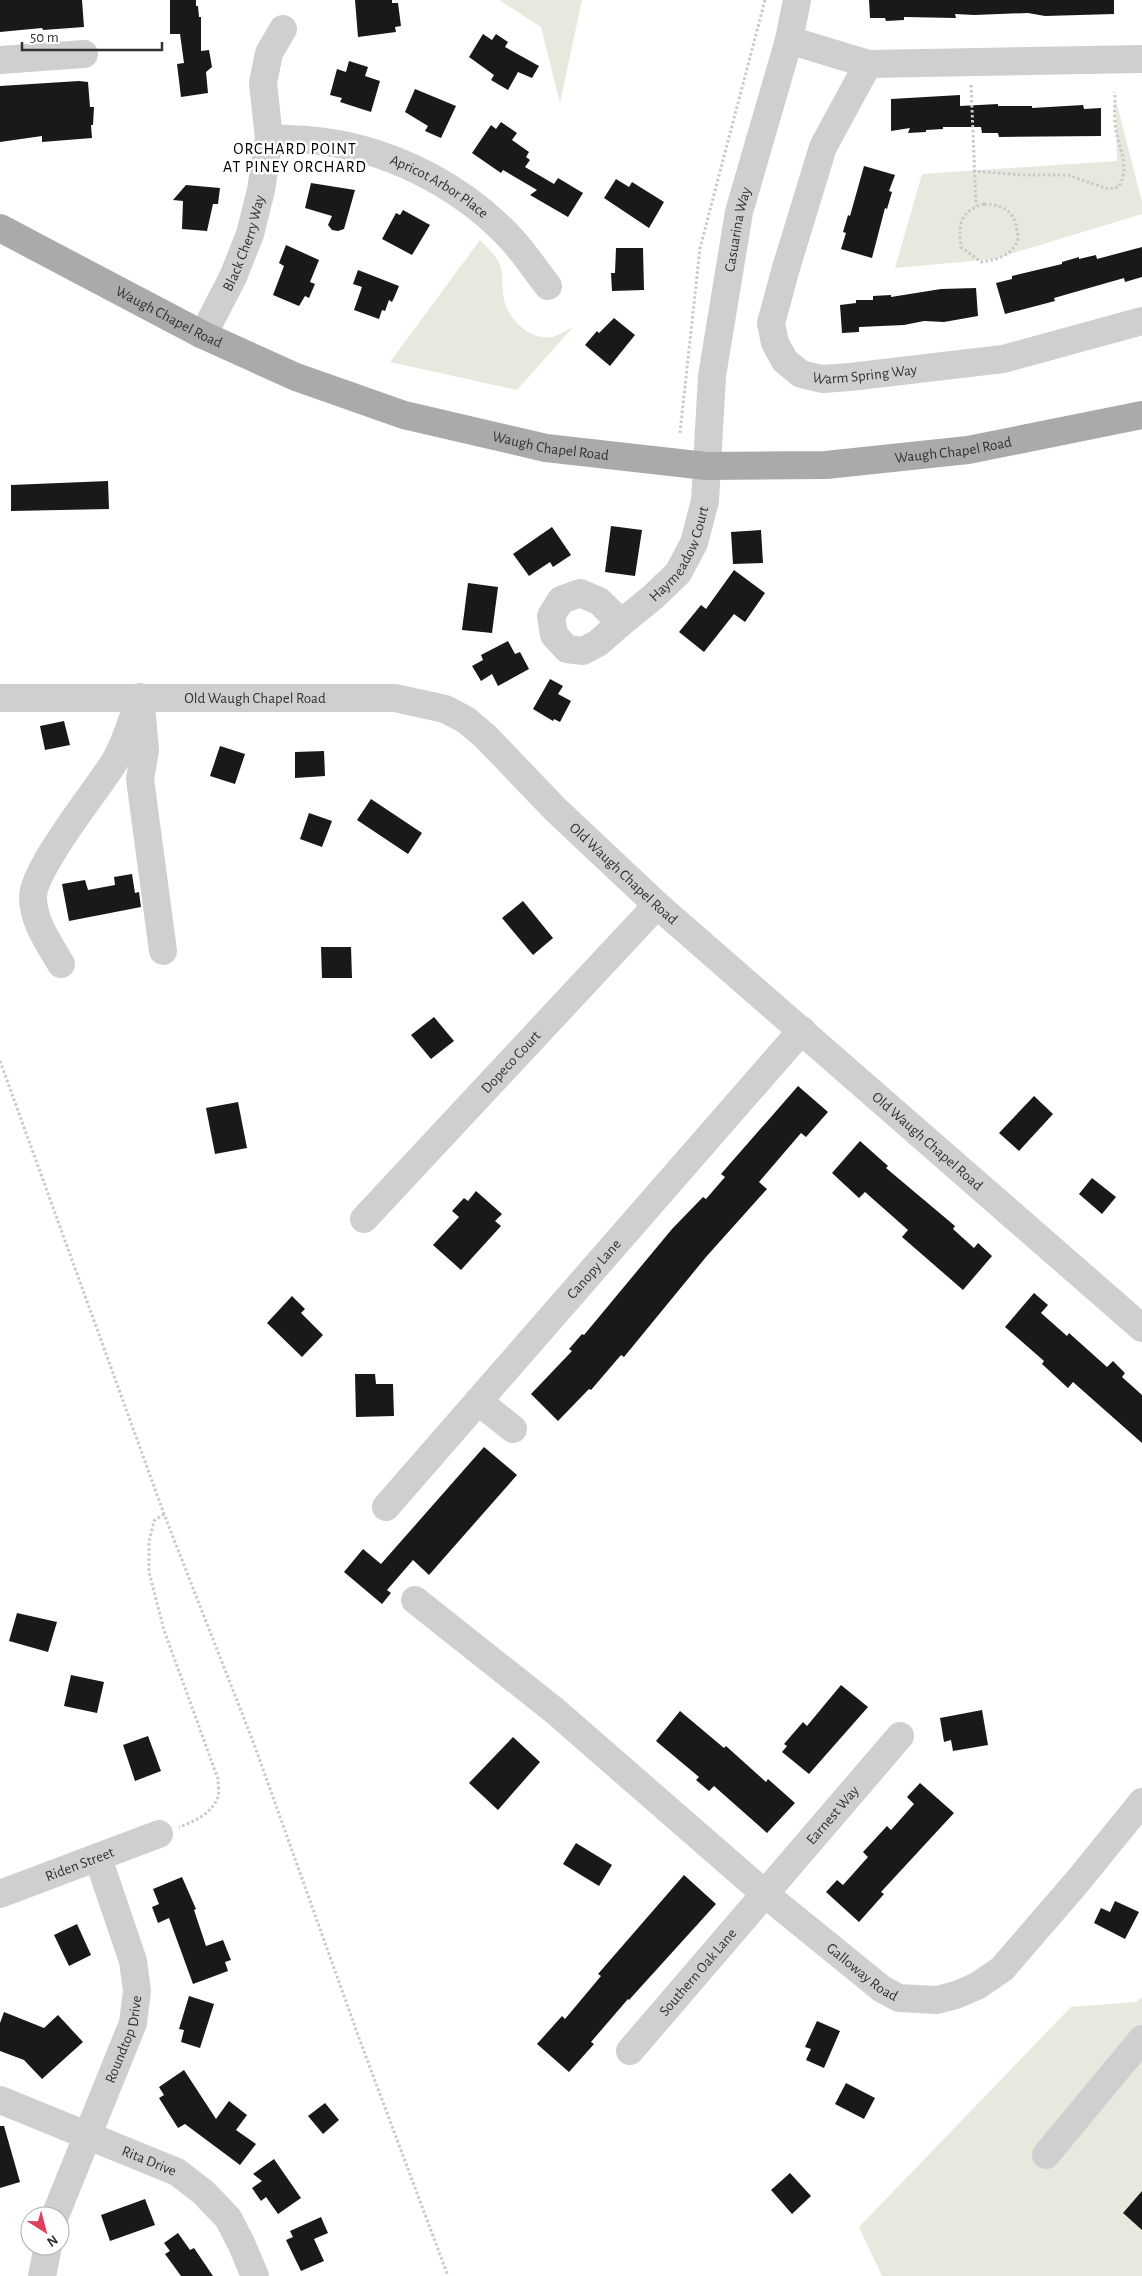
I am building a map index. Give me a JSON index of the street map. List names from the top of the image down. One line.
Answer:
{"streets":{"main road":["Waugh Chapel Road"],"street":["Apricot Arbor Place","Casuarina Way","Black Cherry Way","Warm Spring Way","Haymeadow Court","Old Waugh Chapel Road","Dopeco Court","Canopy Lane","Earnest Way","Riden Street","Galloway Road","Southern Oak Lane","Roundtop Drive","Rita Drive"]},"crossings":[["Apricot Arbor Place","Black Cherry Way"],["Casuarina Way","Waugh Chapel Road"],["Casuarina Way","Haymeadow Court"],["Black Cherry Way","Waugh Chapel Road"],["Waugh Chapel Road","Haymeadow Court"],["Old Waugh Chapel Road","Dopeco Court"],["Old Waugh Chapel Road","Canopy Lane"],["Earnest Way","Galloway Road"],["Earnest Way","Southern Oak Lane"],["Riden Street","Roundtop Drive"],["Galloway Road","Southern Oak Lane"],["Roundtop Drive","Rita Drive"]],"districts":["ORCHARD POINT AT PINEY ORCHARD"],"scale_bar":"50 m","north":"bottom right"}
